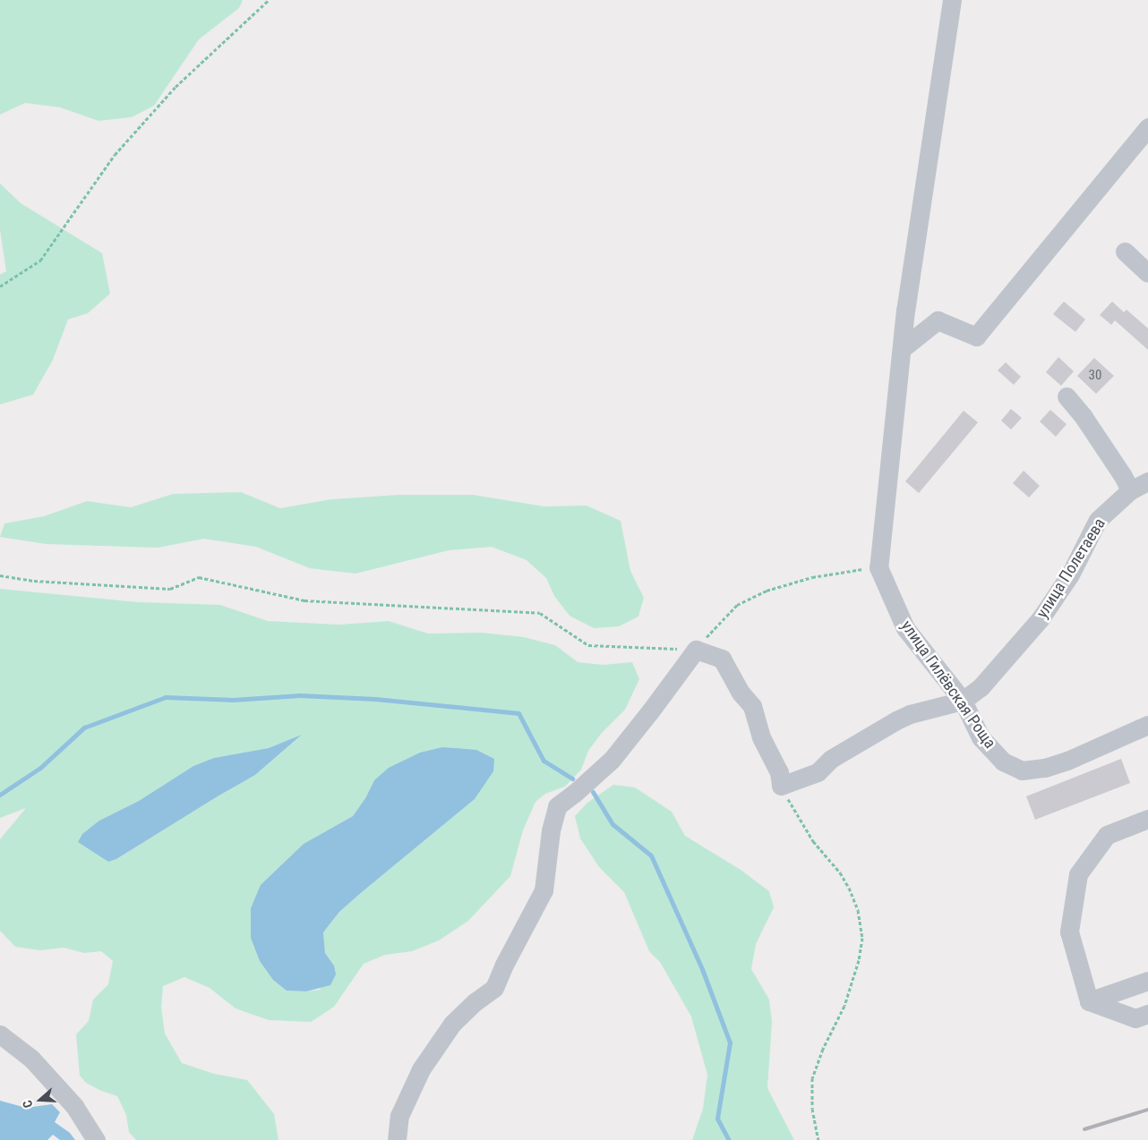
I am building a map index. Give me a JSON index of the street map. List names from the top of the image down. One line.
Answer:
{"streets":{"street":["улица Полетаева","улица Гилёвская Роща"]},"crossings":[["улица Полетаева","улица Гилёвская Роща"]],"house_numbers":["30"],"north":"left"}
